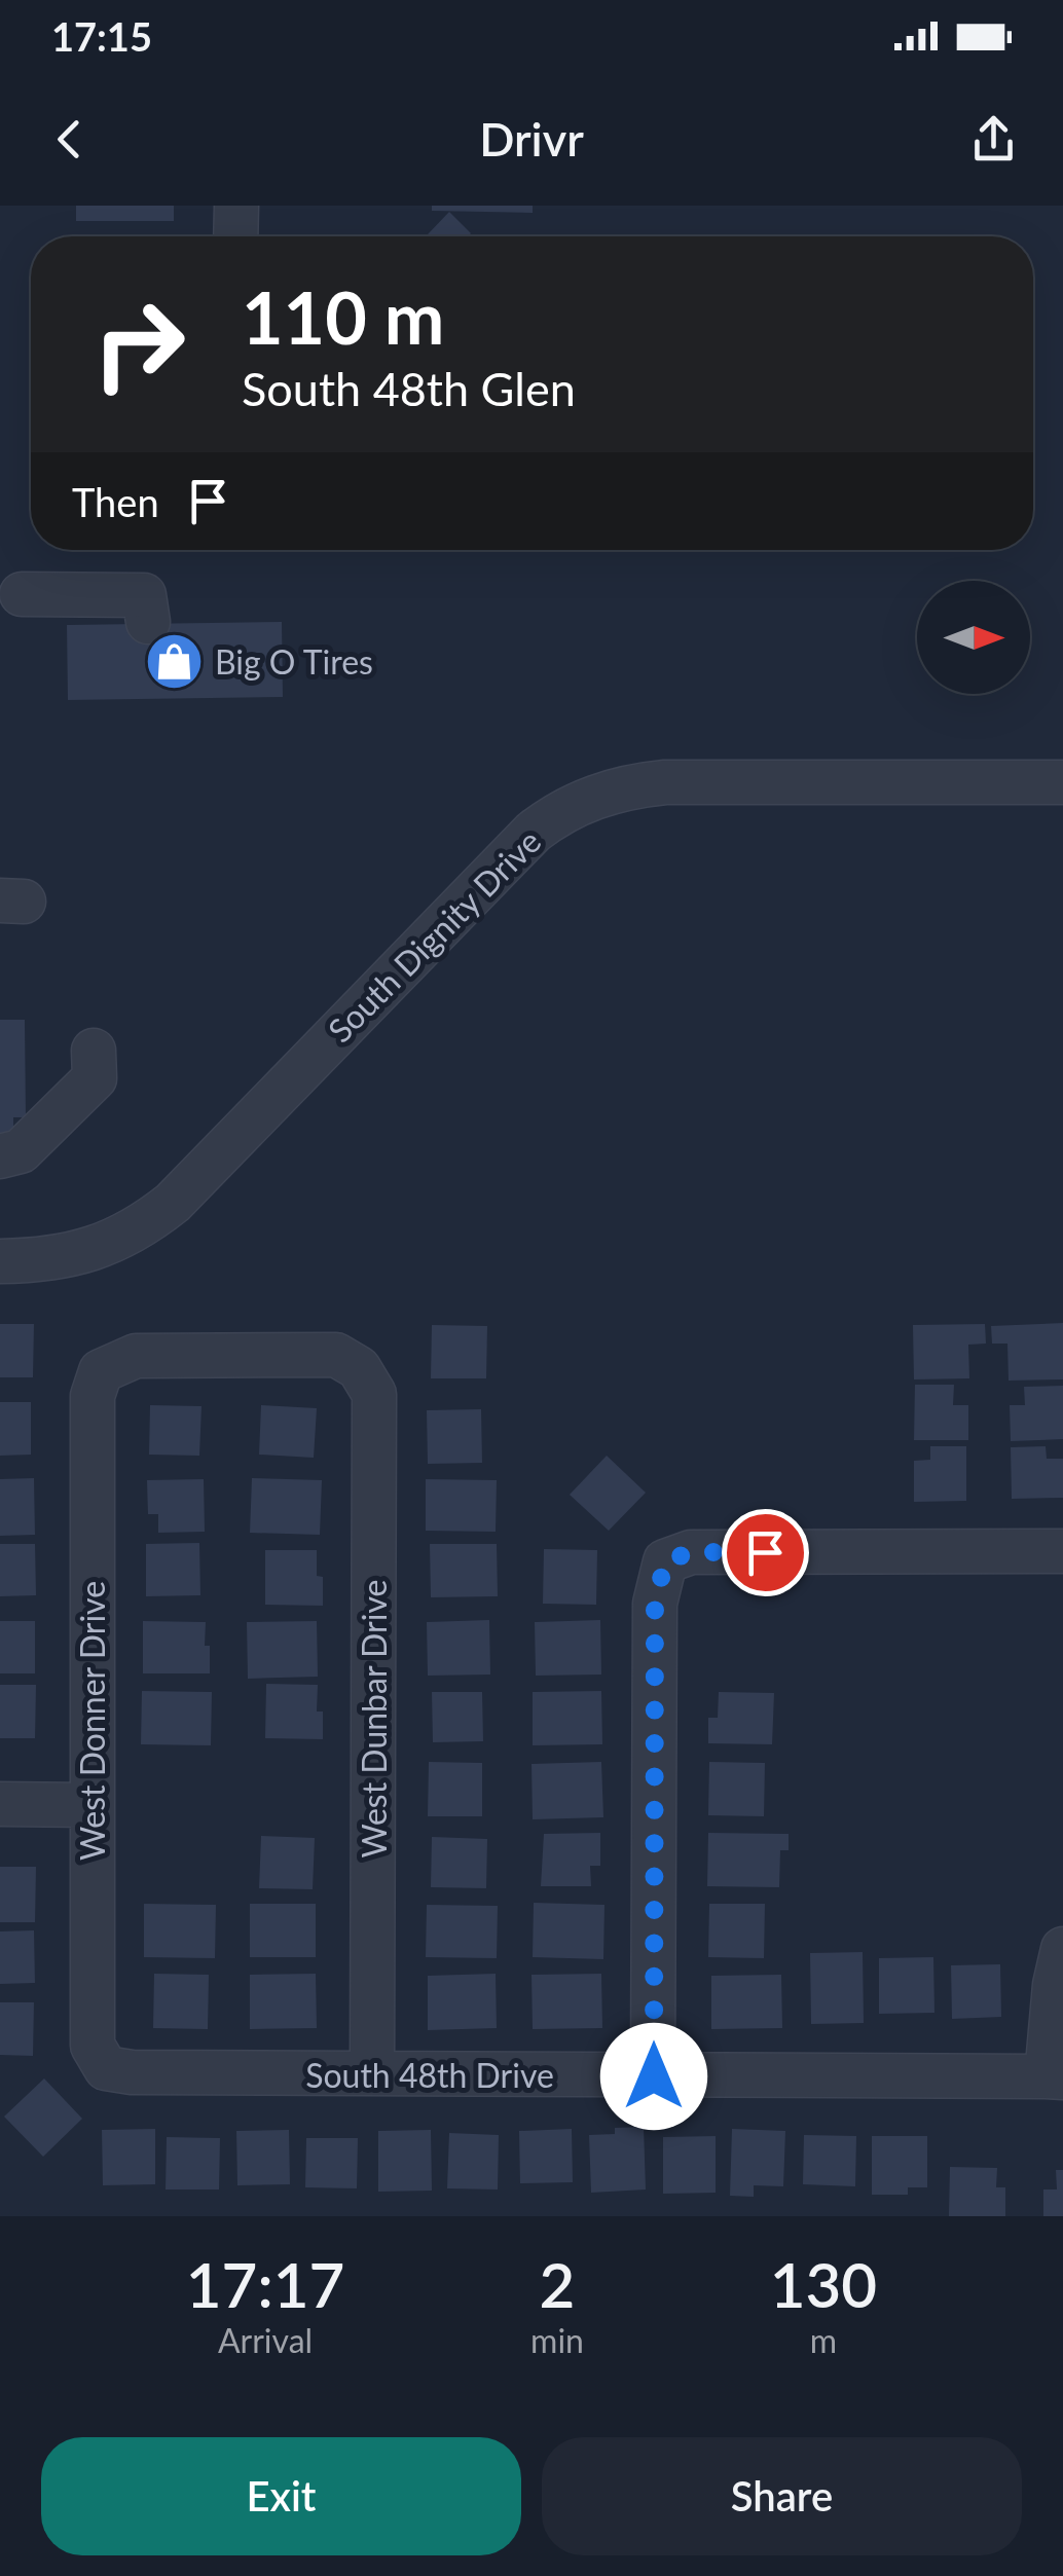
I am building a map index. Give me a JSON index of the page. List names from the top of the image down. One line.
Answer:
{"streets":{"street":["South Dignity Drive","West Dunbar Drive","West Donner Drive","South 48th Drive"]},"crossings":[["West Dunbar Drive","West Donner Drive"],["West Dunbar Drive","South 48th Drive"],["West Donner Drive","South 48th Drive"]],"places":{"shop":["Big O Tires"]},"north":"right","page":{"status":"17:15","header":"Drivr","turn":["110 m","South 48th Glen"],"then":"Then","eta":["17:17","Arrival","2","min","130","m"],"buttons":["Exit","Share"]}}
